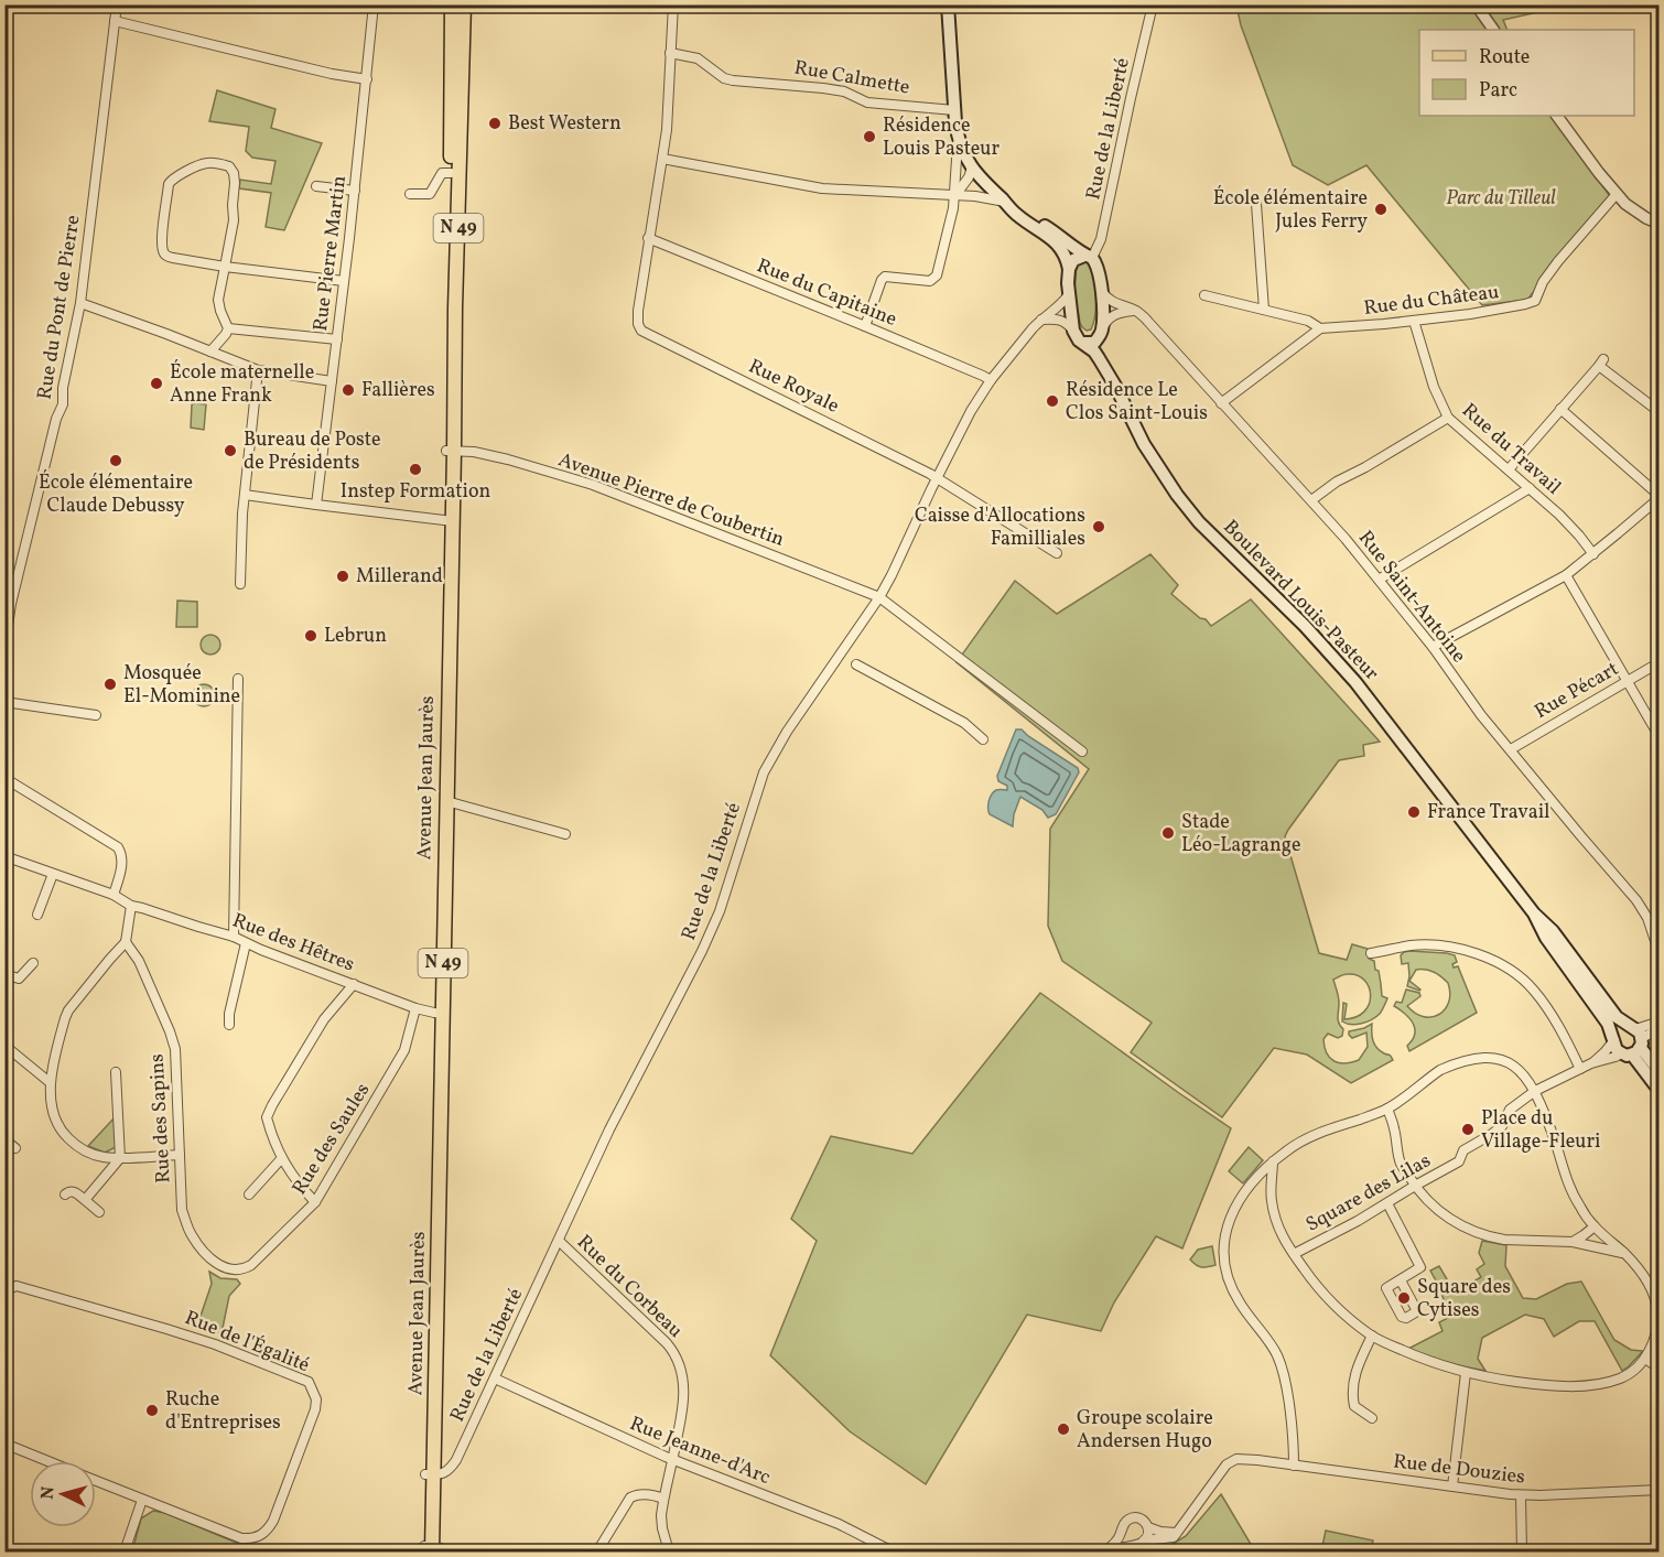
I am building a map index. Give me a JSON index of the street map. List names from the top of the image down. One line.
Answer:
{"streets":{"main road":["N 49","Boulevard Louis-Pasteur","Avenue Jean Jaurès"],"street":["Rue Calmette","Rue de la Liberté","Rue Pierre Martin","Rue du Capitaine","Rue du Château","Rue du Pont de Pierre","Rue Royale","Rue du Travail","Avenue Pierre de Coubertin","Rue Saint-Antoine","Rue Pécart","Rue des Hêtres","Rue des Sapins","Rue des Saules","Square des Lilas","Rue du Corbeau","Rue de l'Égalité","Rue Jeanne-d'Arc","Rue de Douzies"]},"crossings":[["Rue de la Liberté","Rue du Capitaine"],["Rue de la Liberté","Rue Royale"],["Rue de la Liberté","Avenue Pierre de Coubertin"],["Rue de la Liberté","Avenue Jean Jaurès"],["Rue de la Liberté","Rue du Corbeau"],["Rue de la Liberté","Rue Jeanne-d'Arc"],["Rue du Capitaine","Rue Royale"],["Rue du Château","Rue du Travail"],["Avenue Pierre de Coubertin","Avenue Jean Jaurès"],["Rue Saint-Antoine","Rue Pécart"],["Avenue Jean Jaurès","Rue des Hêtres"],["Rue des Hêtres","Rue des Saules"],["Rue des Sapins","Rue des Saules"],["Rue du Corbeau","Rue Jeanne-d'Arc"]],"parks":["Parc du Tilleul"],"places":["Best Western","Résidence Louis Pasteur","École élémentaire Jules Ferry","École maternelle Anne Frank","Fallières","Résidence Le Clos Saint-Louis","Bureau de Poste de Présidents","École élémentaire Claude Debussy","Instep Formation","Caisse d'Allocations Familliales","Millerand","Lebrun","Mosquée El-Mominine","France Travail","Stade Léo-Lagrange","Place du Village-Fleuri","Square des Cytises","Ruche d'Entreprises","Groupe scolaire Andersen Hugo"],"legend":["Route","Parc"],"north":"left"}
